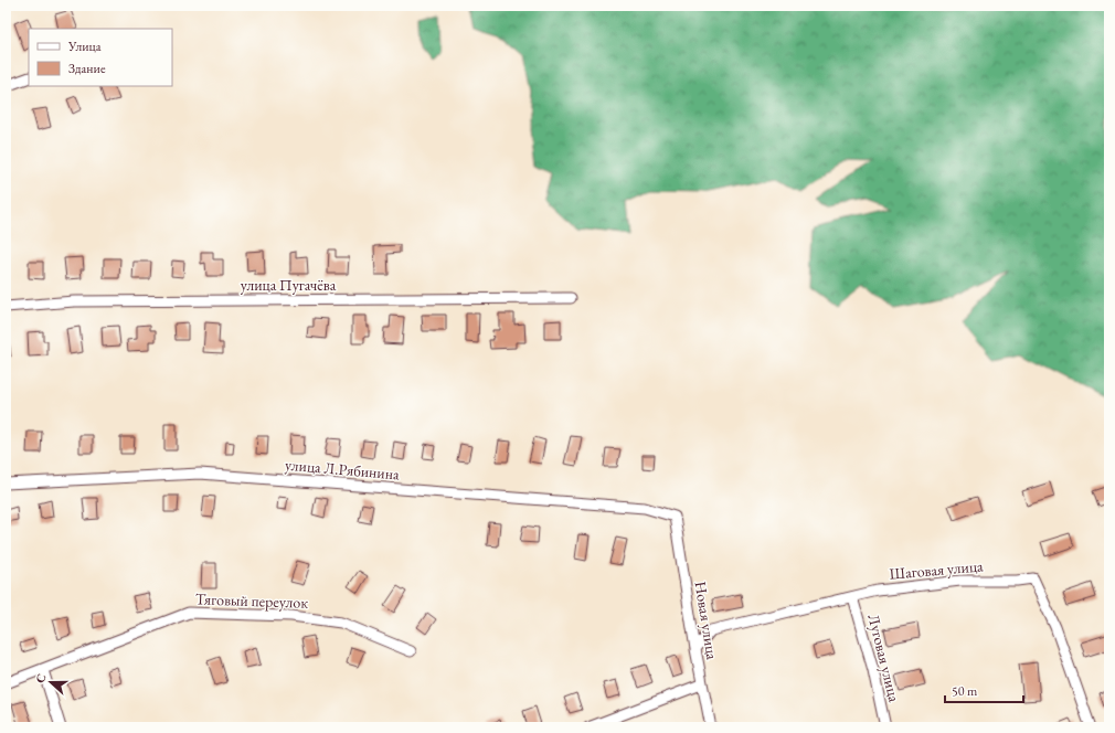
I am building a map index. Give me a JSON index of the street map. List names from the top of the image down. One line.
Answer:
{"streets":{"street":["улица Пугачёва","улица Л.Рябинина","Шаговая улица","Тяговый переулок","Новая улица","Луговая улица"]},"crossings":[["улица Л.Рябинина","Новая улица"],["Шаговая улица","Новая улица"],["Шаговая улица","Луговая улица"]],"legend":["Улица","Здание"],"scale_bar":"50 m","north":"left"}
